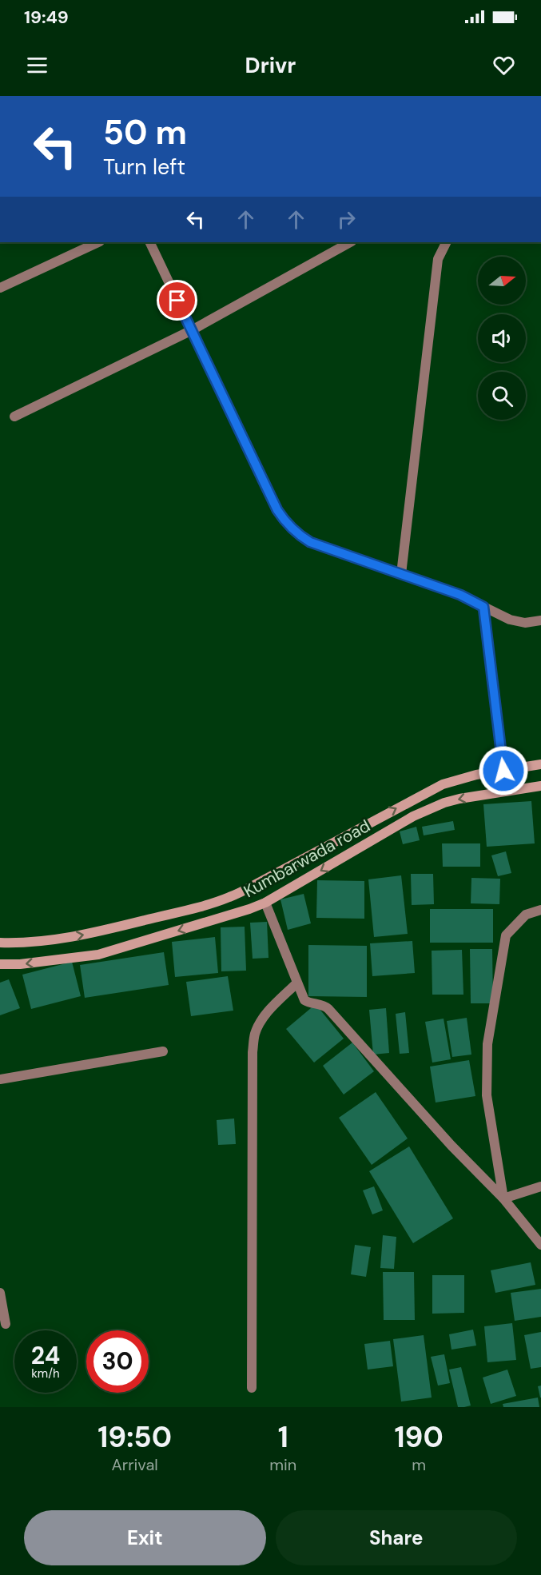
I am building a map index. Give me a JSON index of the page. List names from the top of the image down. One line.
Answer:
{"streets":{"street":["Kumbarwada road"]},"north":"right","page":{"status":"19:49","header":"Drivr","turn":["50 m","Turn left"],"speed":"24 km/h","limit":"30","eta":["19:50","Arrival","1","min","190","m"],"buttons":["Exit","Share"]}}
